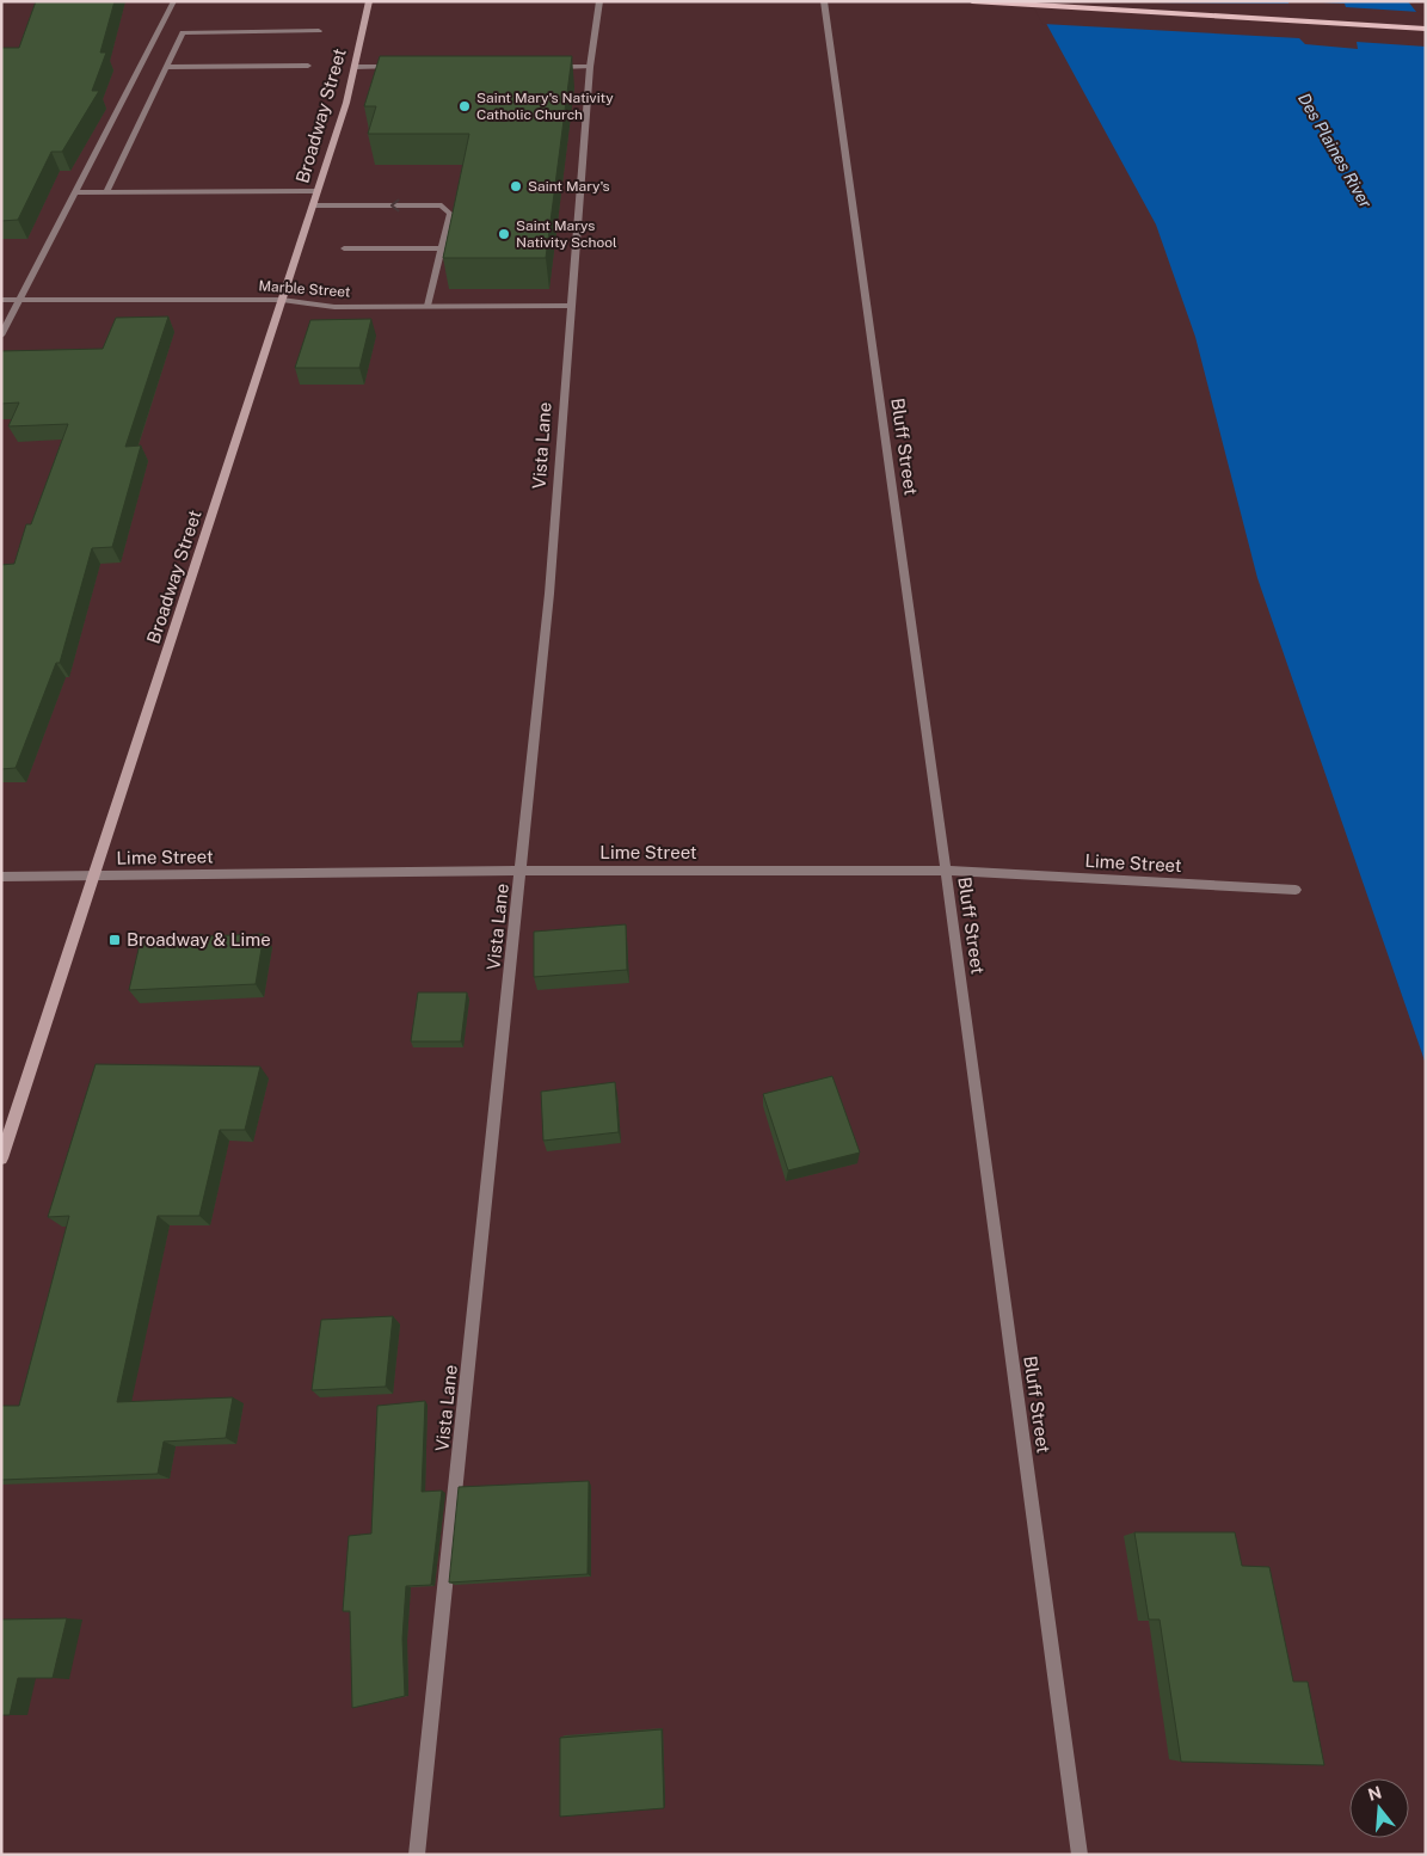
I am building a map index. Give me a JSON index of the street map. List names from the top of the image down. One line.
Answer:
{"streets":{"street":["Broadway Street","Marble Street","Vista Lane","Bluff Street","Lime Street"]},"crossings":[["Broadway Street","Marble Street"],["Broadway Street","Lime Street"],["Marble Street","Vista Lane"],["Vista Lane","Lime Street"],["Bluff Street","Lime Street"]],"water":["Des Plaines River"],"places":{"other":["Saint Mary's Nativity Catholic Church","Saint Mary's","Saint Marys Nativity School"],"transit":["Broadway & Lime"]},"north":"top"}
